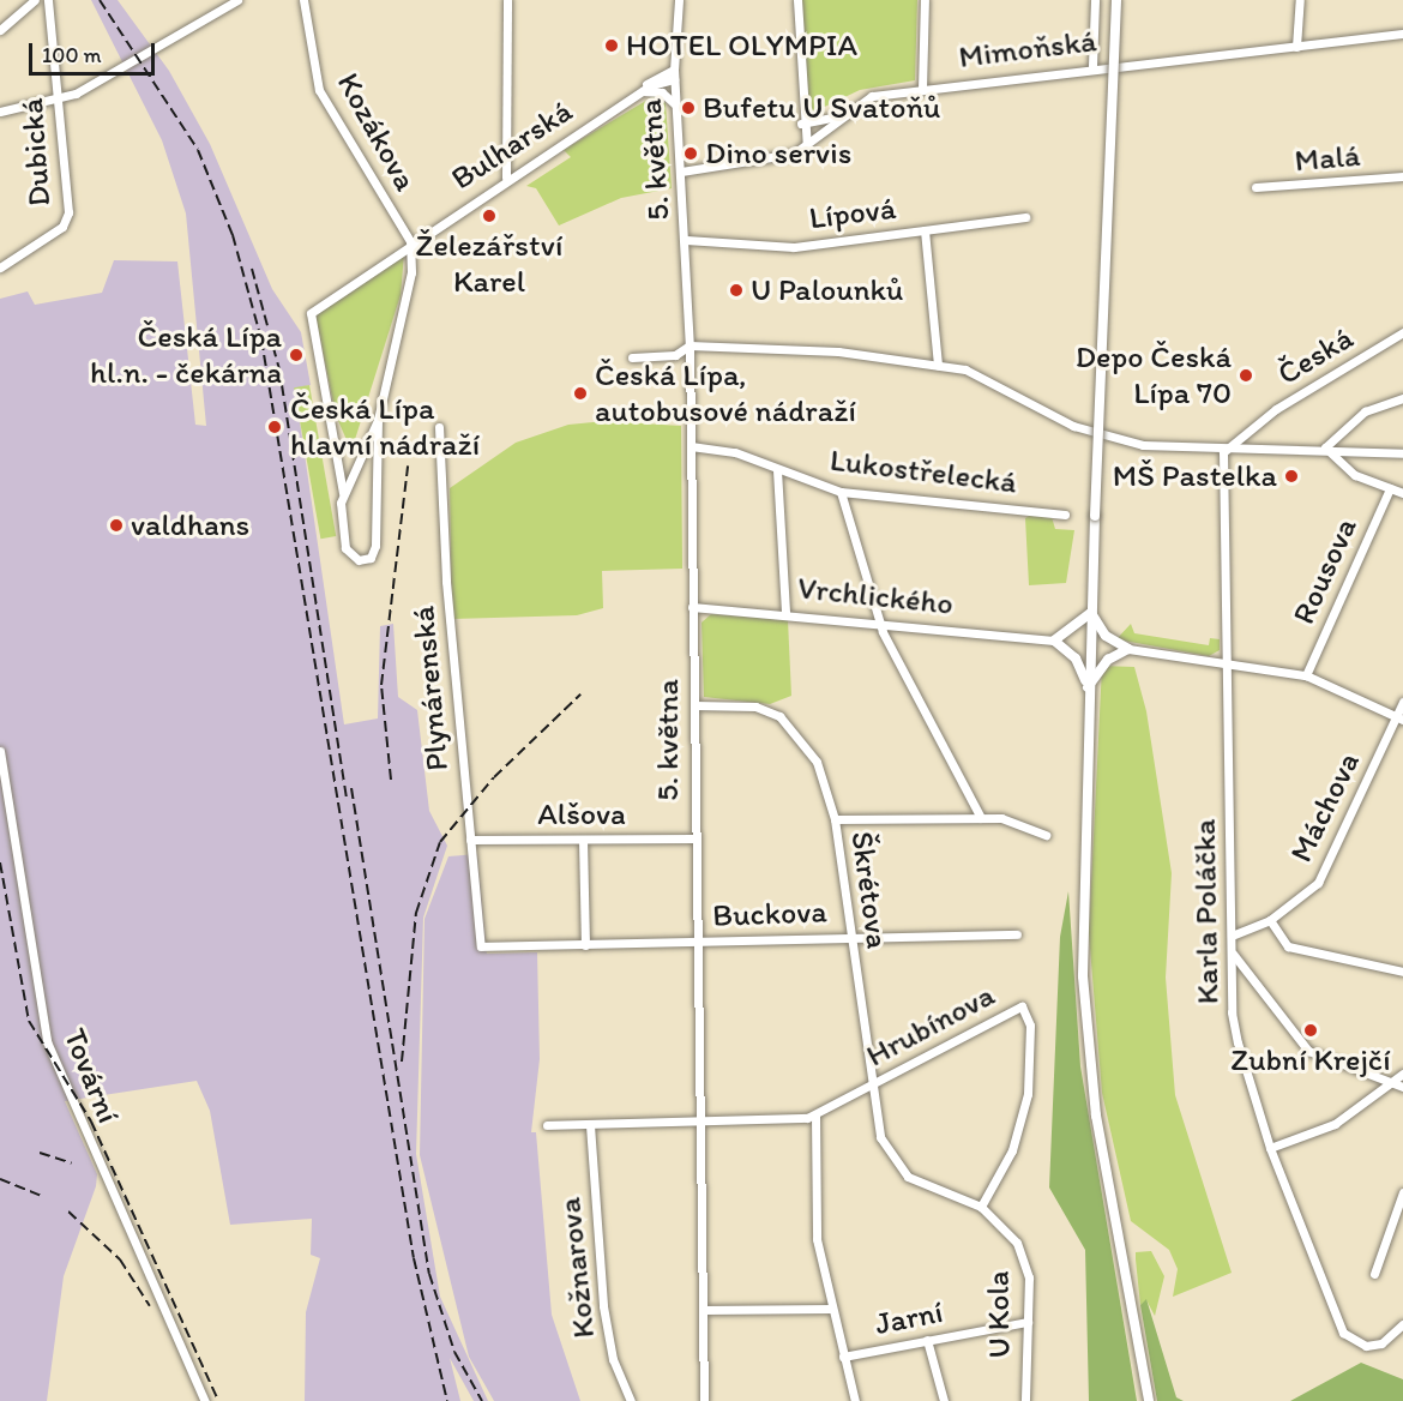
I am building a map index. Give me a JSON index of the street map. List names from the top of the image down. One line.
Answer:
{"streets":{"street":["Mimoňská","Kozákova","Bulharská","Dubická","Malá","5. května","Lípová","Česká","Lukostřelecká","Rousova","Vrchlického","Plynárenská","Máchova","Alšova","Škrétova","Karla Poláčka","Buckova","Hrubínova","Tovární","Kožnarova","U Kola","Jarní"]},"crossings":[["Mimoňská","5. května"],["Kozákova","Bulharská"],["Bulharská","5. května"],["5. května","Lípová"],["5. května","Lukostřelecká"],["5. května","Vrchlického"],["5. května","Alšova"],["5. května","Škrétova"],["5. května","Buckova"],["5. května","Hrubínova"],["Česká","Karla Poláčka"],["Plynárenská","Alšova"],["Plynárenská","Buckova"],["Máchova","Karla Poláčka"],["Škrétova","Buckova"],["Škrétova","Hrubínova"],["Škrétova","U Kola"],["Hrubínova","Kožnarova"],["Hrubínova","U Kola"],["U Kola","Jarní"]],"places":["HOTEL OLYMPIA","Bufetu U Svatoňů","Dino servis","Železářství Karel","U Palounků","Česká Lípa hl.n. - čekárna","Depo Česká Lípa 70","Česká Lípa, autobusové nádraží","Česká Lípa hlavní nádraží","MŠ Pastelka","valdhans","Zubní Krejčí"],"scale_bar":"100 m"}
